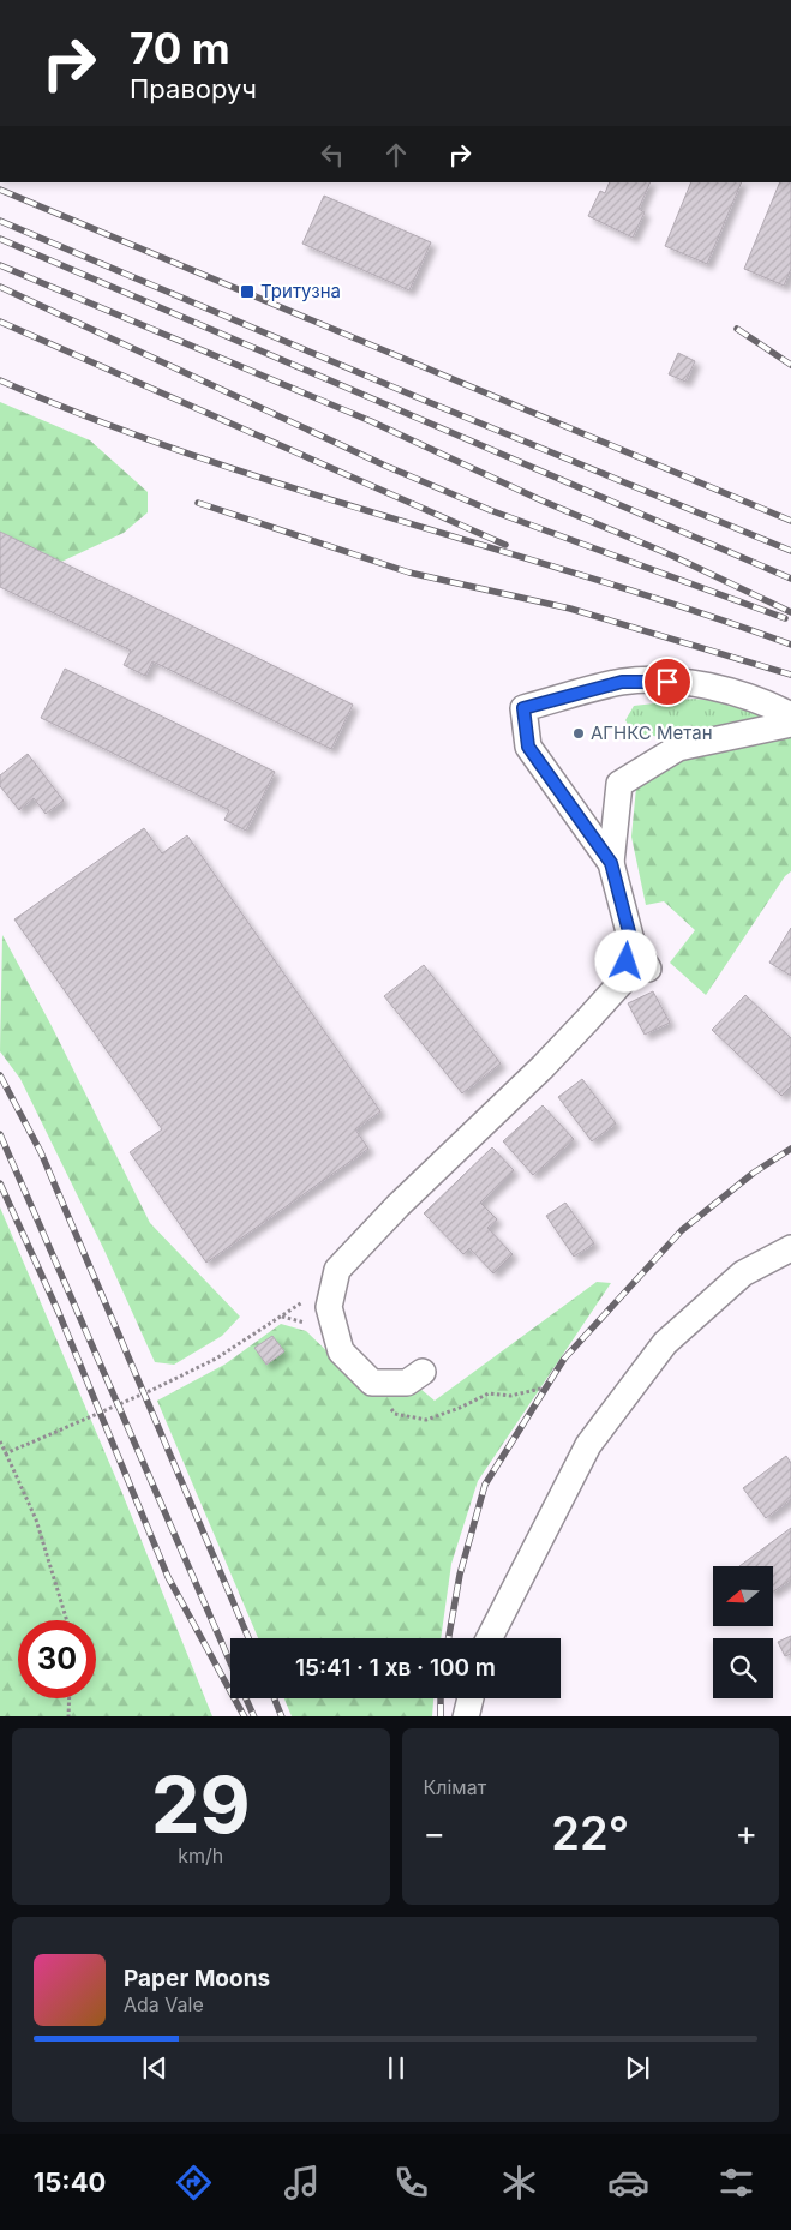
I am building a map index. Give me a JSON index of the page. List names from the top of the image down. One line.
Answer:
{"places":{"transit":["Тритузна"],"other":["АГНКС Метан"]},"north":"left","page":{"turn":["70 m","Праворуч"],"limit":"30","trip":"15:41 · 1 хв · 100 m","tile":[["29","km/h"],"Клімат"],"heat":["−","22°","+"],"song":["Paper Moons","Ada Vale"],"tabs":"15:40"}}
